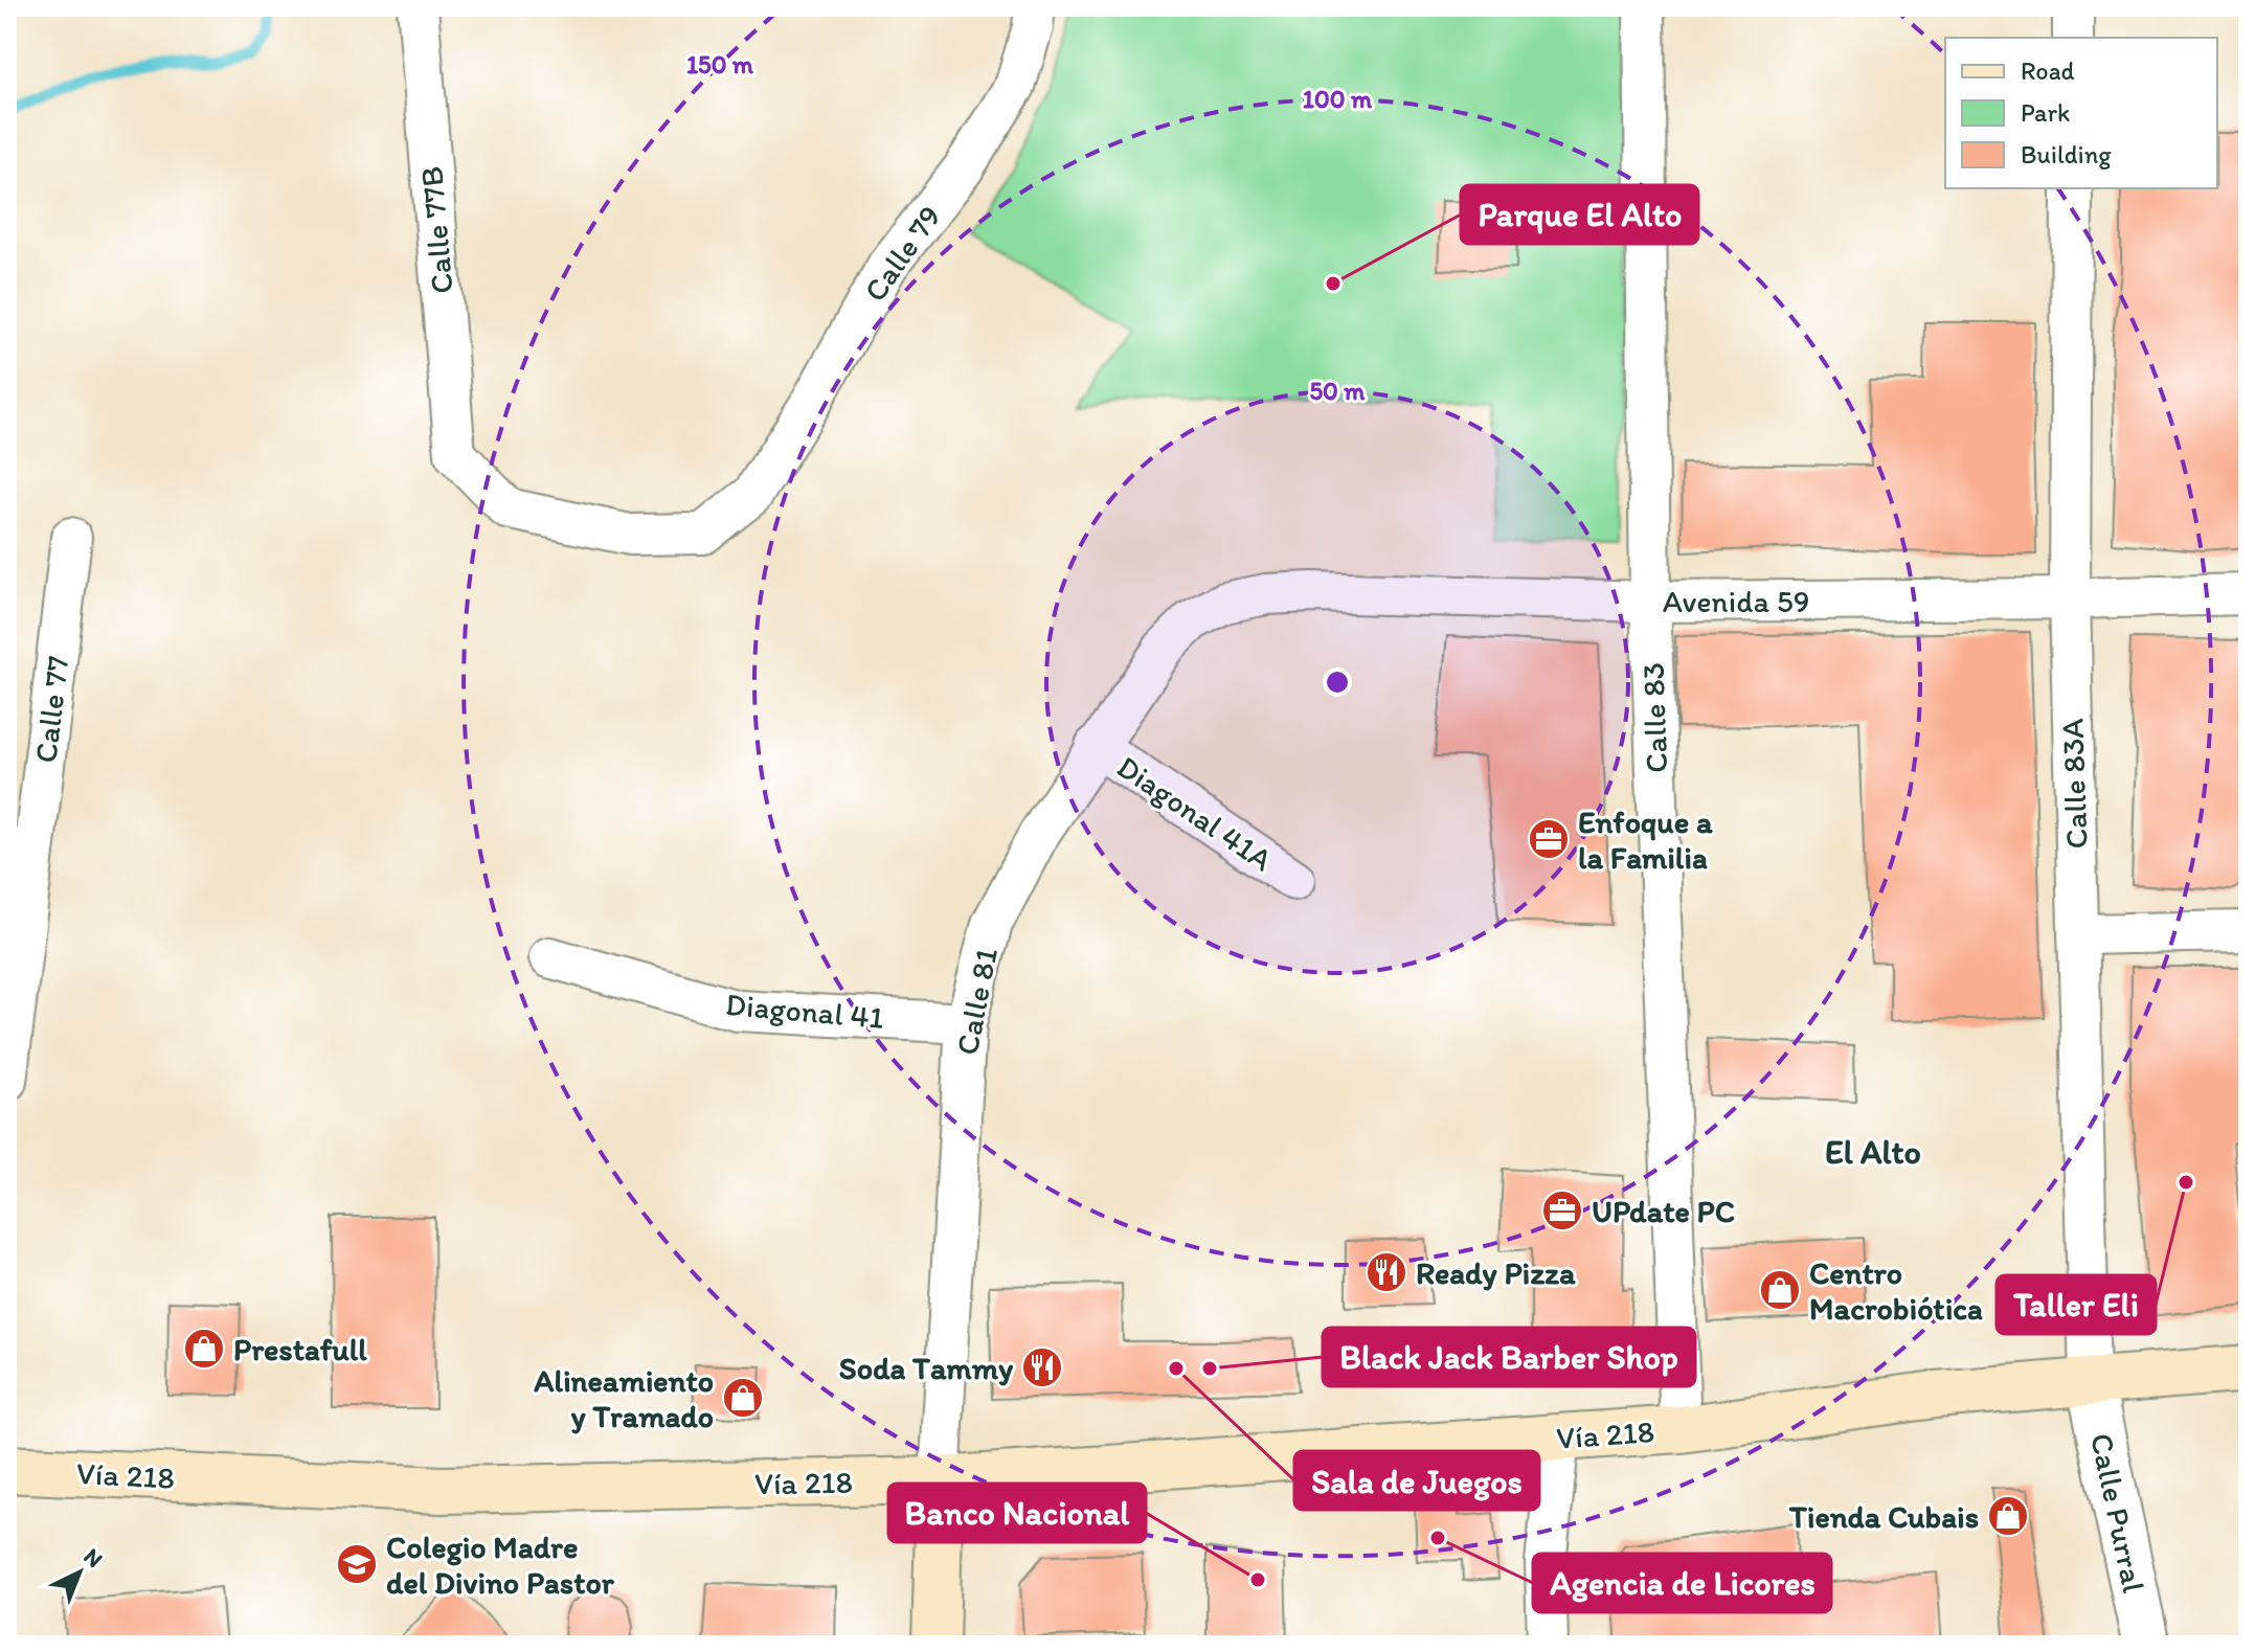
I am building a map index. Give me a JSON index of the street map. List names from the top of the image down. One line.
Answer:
{"streets":{"main road":["Vía 218"],"street":["Calle 77B","Calle 79","Avenida 59","Calle 77","Calle 83","Calle 83A","Diagonal 41A","Calle 81","Diagonal 41","Calle Purral"]},"crossings":[["Calle 77B","Calle 79"],["Avenida 59","Calle 83"],["Avenida 59","Calle 83A"],["Avenida 59","Calle 81"],["Calle 83","Vía 218"],["Calle 83A","Vía 218"],["Calle 83A","Calle Purral"],["Diagonal 41A","Calle 81"],["Calle 81","Diagonal 41"],["Calle 81","Vía 218"],["Vía 218","Calle Purral"]],"districts":["El Alto"],"places":{"other":["Parque El Alto","Taller Eli","Sala de Juegos","Black Jack Barber Shop","Agencia de Licores","Banco Nacional"],"office":["Enfoque a la Familia","UPdate PC"],"restaurant":["Ready Pizza","Soda Tammy"],"shop":["Centro Macrobiótica","Prestafull","Alineamiento y Tramado","Tienda Cubais"],"school or university":["Colegio Madre del Divino Pastor"]},"legend":["Road","Park","Building"],"north":"top right","rings":["150 m","100 m","50 m"]}
